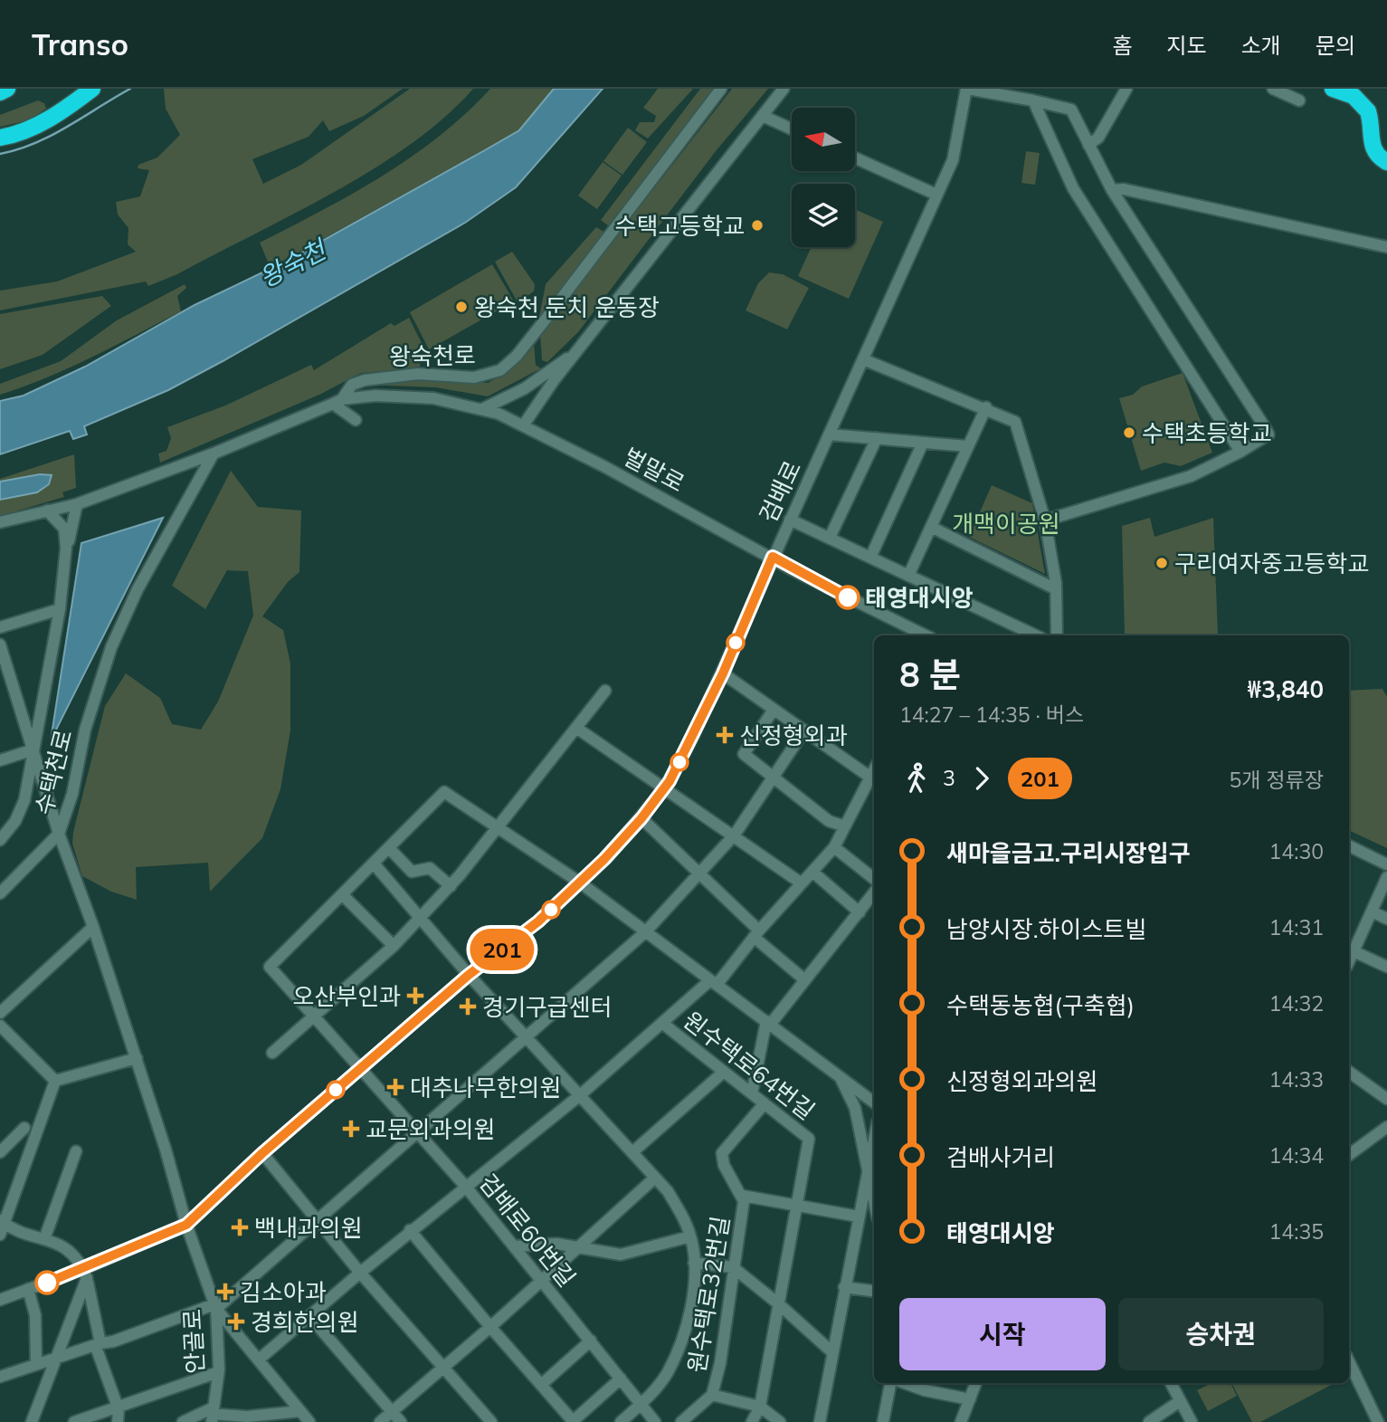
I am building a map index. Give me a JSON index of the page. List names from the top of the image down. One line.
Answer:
{"streets":{"street":["왕숙천로","벌말로","검배로","수택천로","원수택로64번길","검배로60번길","원수택로32번길","안골로"]},"crossings":[["왕숙천로","벌말로"],["왕숙천로","수택천로"],["벌말로","검배로"],["검배로","수택천로"],["검배로","검배로60번길"],["검배로","안골로"],["수택천로","안골로"],["원수택로64번길","원수택로32번길"]],"water":["왕숙천"],"parks":["개맥이공원"],"places":{"other":["수택고등학교","왕숙천 둔치 운동장","수택초등학교","구리여자중고등학교","태영대시앙"],"health":["신정형외과","오산부인과","경기구급센터","대추나무한의원","교문외과의원","백내과의원","김소아과","경희한의원"]},"lines":["bus line 201"],"north":"left","page":{"header":"Transo","nav":["홈","지도","소개","문의"],"on_map":"201","heading":["8 분","14:27 – 14:35 · 버스","₩3,840"],"legs":["3","201","5개 정류장"],"list":[{"name":"새마을금고.구리시장입구","value":"14:30"},{"name":"남양시장.하이스트빌","value":"14:31"},{"name":"수택동농협(구축협)","value":"14:32"},{"name":"신정형외과의원","value":"14:33"},{"name":"검배사거리","value":"14:34"},{"name":"태영대시앙","value":"14:35"}],"buttons":["시작","승차권"]}}
